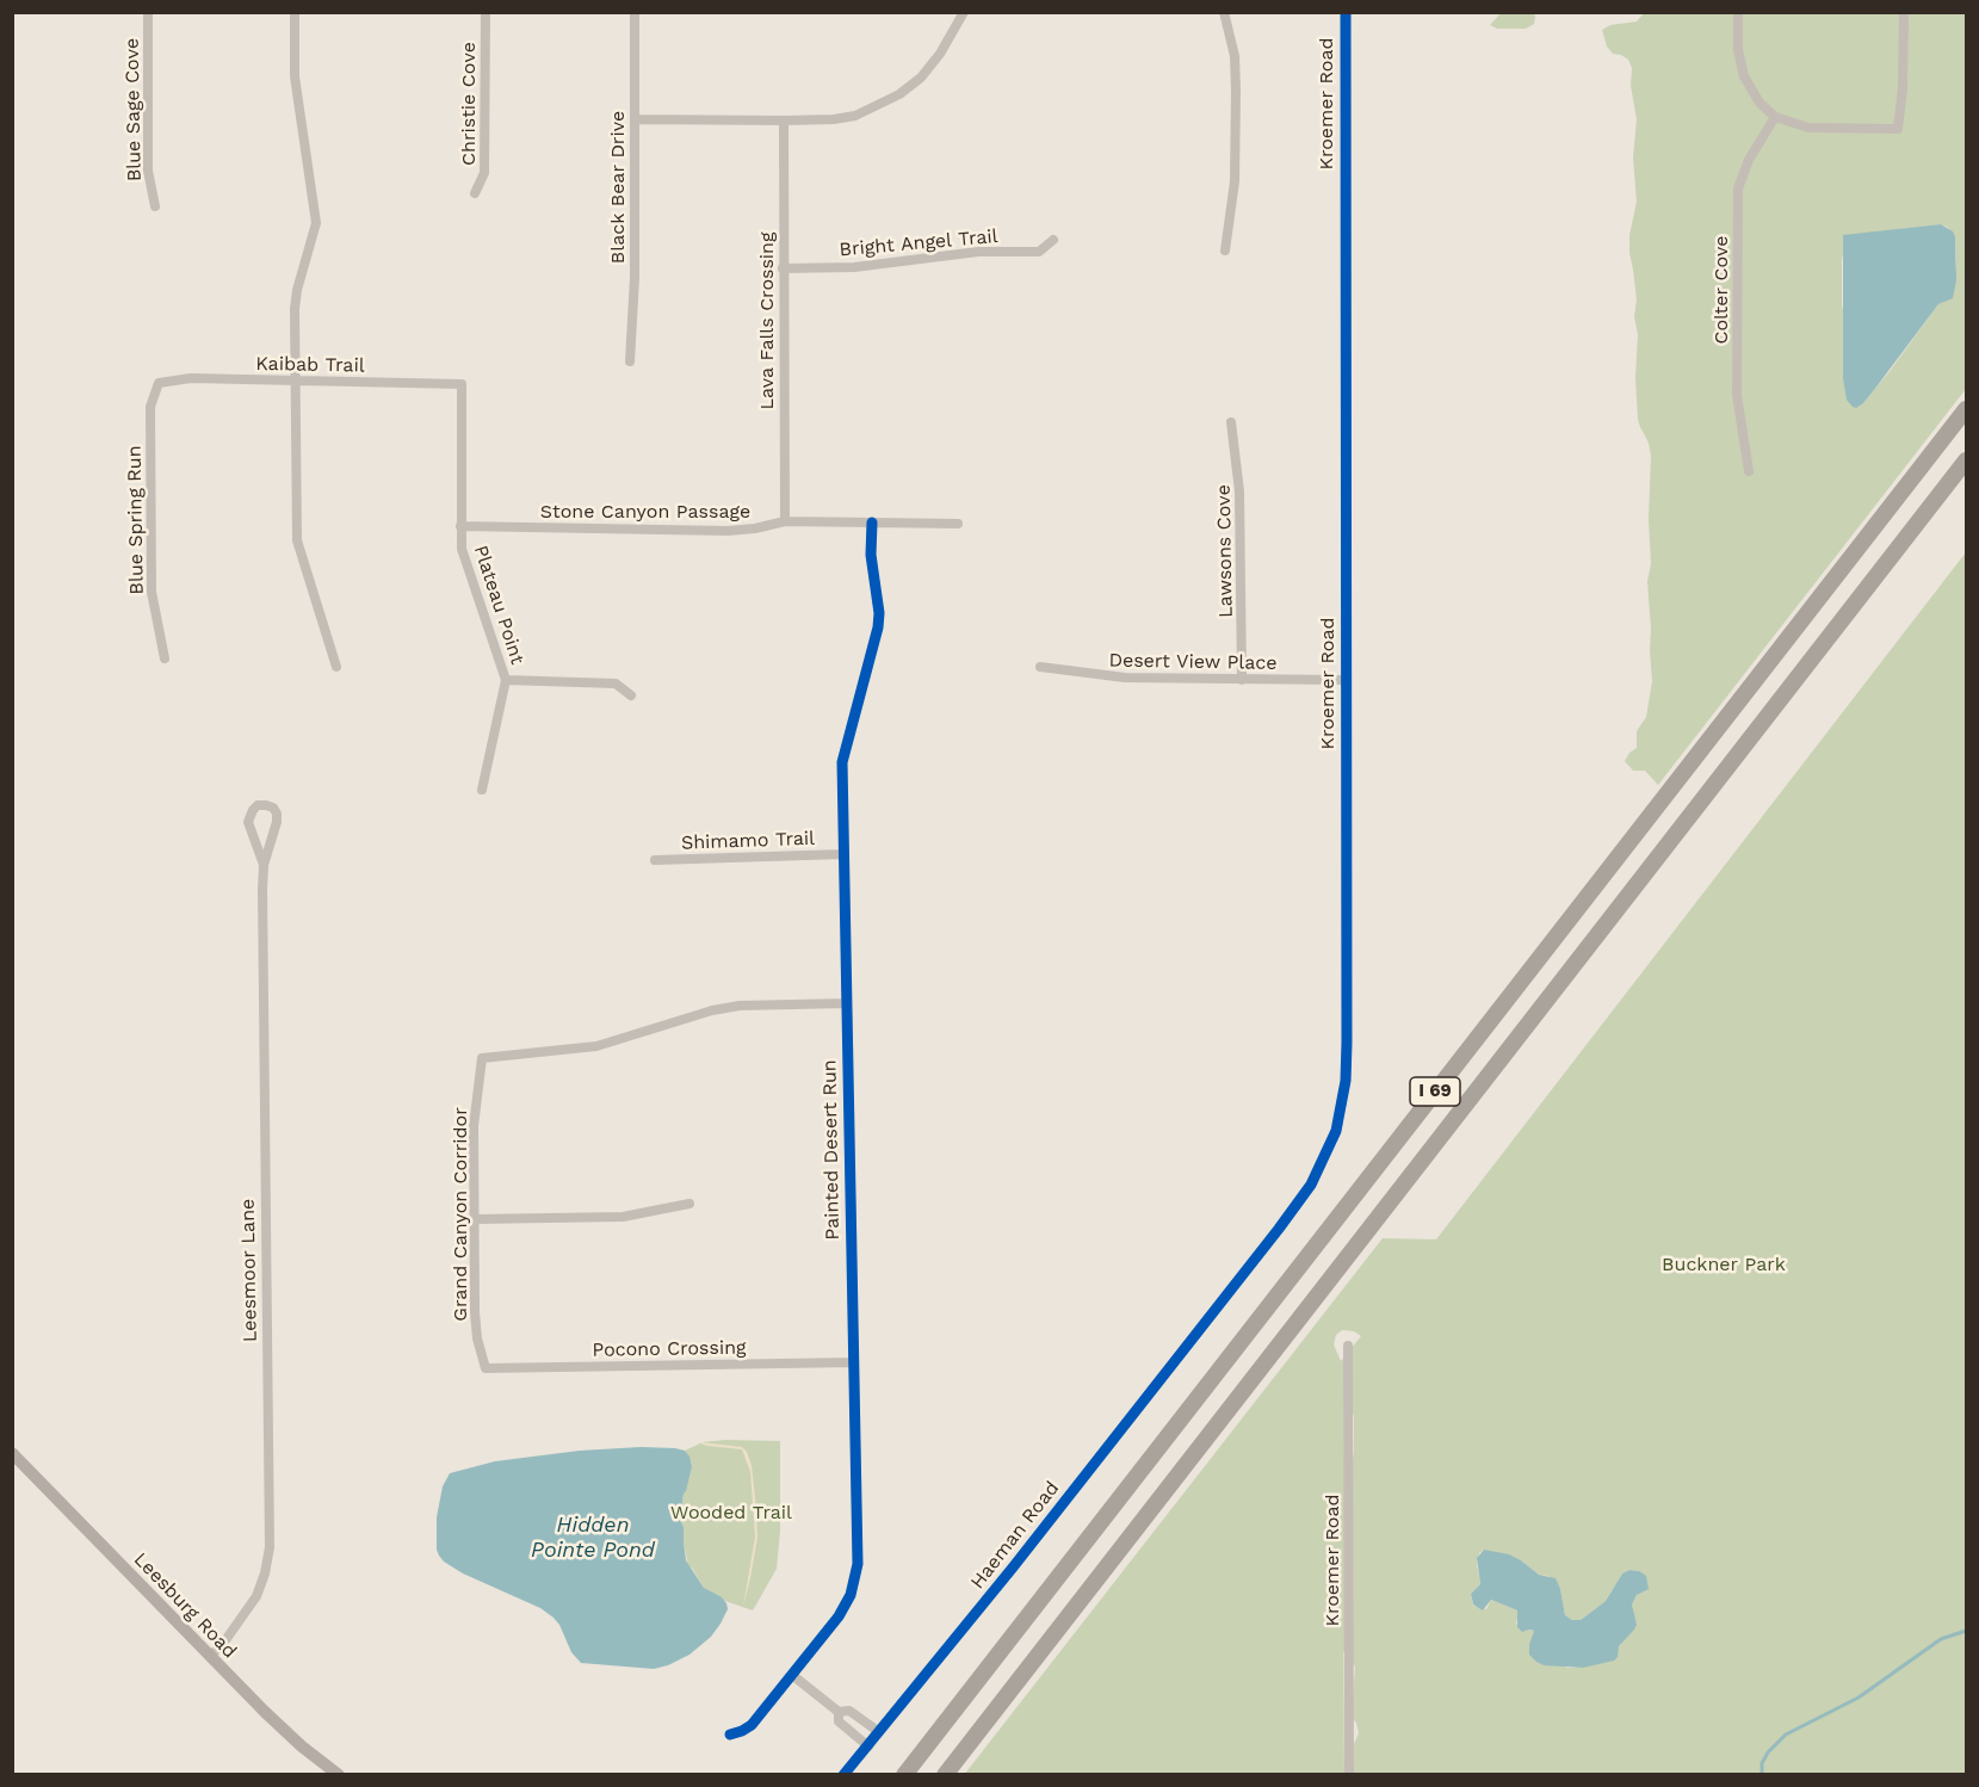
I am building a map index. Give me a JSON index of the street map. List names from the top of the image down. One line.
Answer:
{"streets":{"highway":["I 69"],"main road":["Leesburg Road"],"street":["Christie Cove","Kroemer Road","Blue Sage Cove","Black Bear Drive","Bright Angel Trail","Colter Cove","Lava Falls Crossing","Kaibab Trail","Stone Canyon Passage","Blue Spring Run","Lawsons Cove","Plateau Point","Desert View Place","Shimamo Trail","Painted Desert Run","Grand Canyon Corridor","Leesmoor Lane","Pocono Crossing","Haeman Road"]},"crossings":[["Kroemer Road","Desert View Place"],["Kroemer Road","Haeman Road"],["Bright Angel Trail","Lava Falls Crossing"],["Lava Falls Crossing","Stone Canyon Passage"],["Kaibab Trail","Blue Spring Run"],["Kaibab Trail","Plateau Point"],["Stone Canyon Passage","Plateau Point"],["Stone Canyon Passage","Painted Desert Run"],["Lawsons Cove","Desert View Place"],["Shimamo Trail","Painted Desert Run"],["Painted Desert Run","Grand Canyon Corridor"],["Painted Desert Run","Pocono Crossing"],["Grand Canyon Corridor","Pocono Crossing"],["Leesmoor Lane","Leesburg Road"]],"water":["Hidden Pointe Pond"],"parks":["Buckner Park","Wooded Trail"]}
